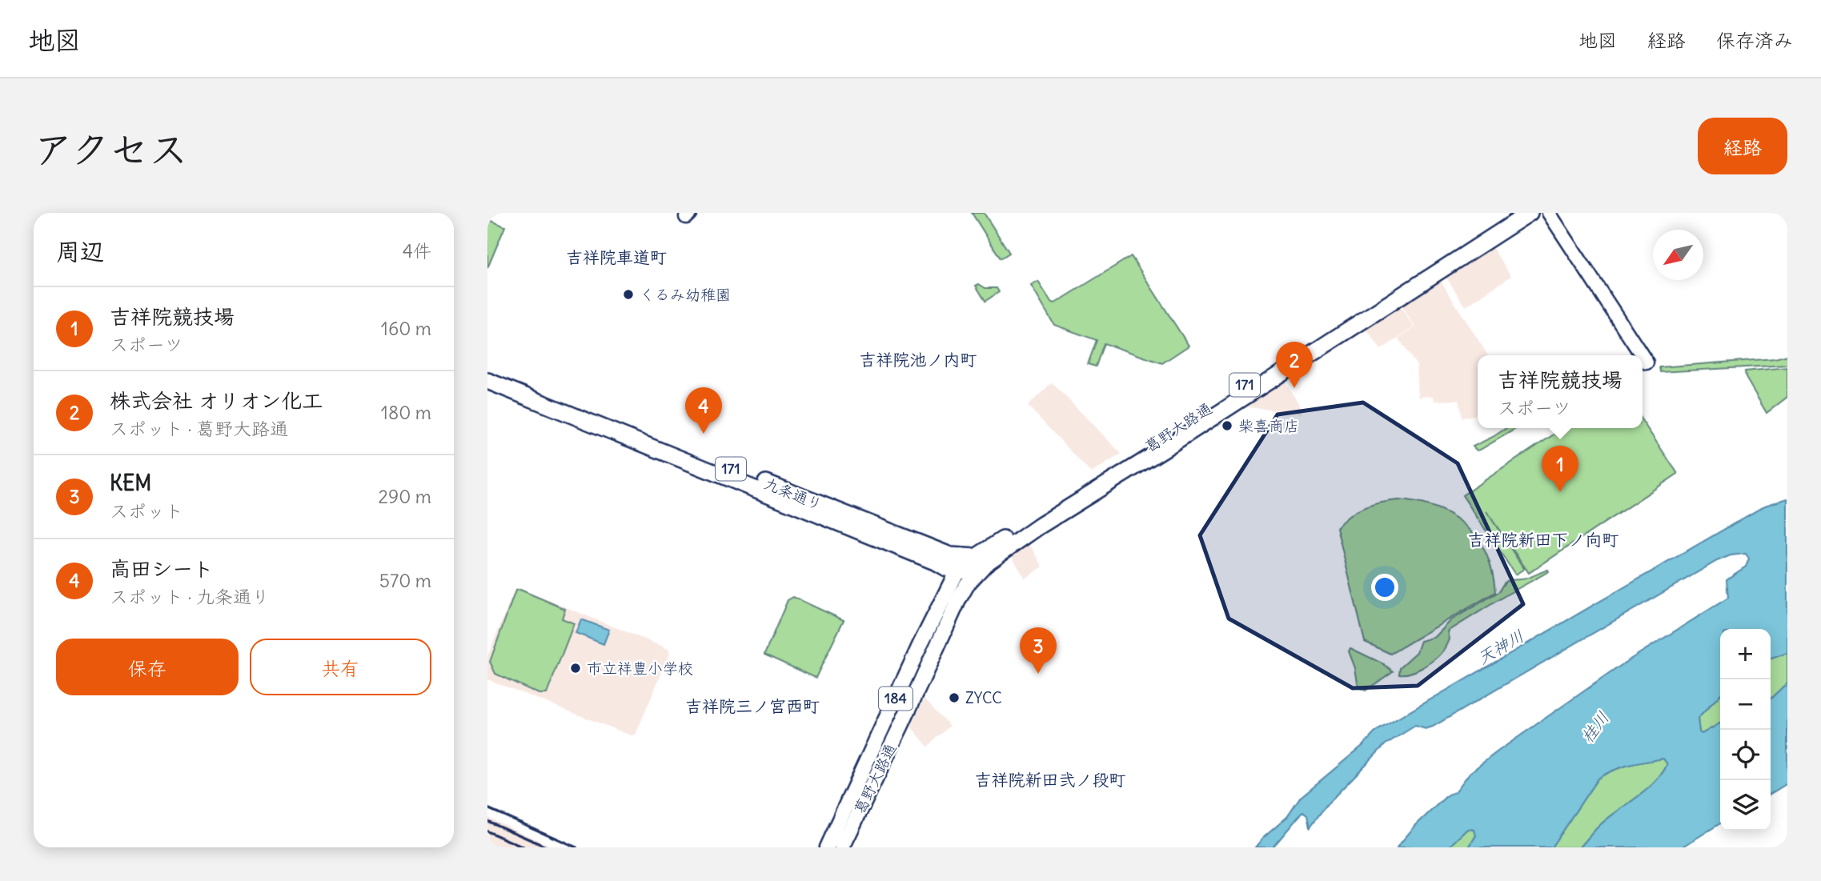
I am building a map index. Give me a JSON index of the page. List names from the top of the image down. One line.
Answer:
{"streets":{"highway":["171","葛野大路通","九条通り"],"main road":["184"]},"crossings":[["葛野大路通","九条通り"]],"districts":["吉祥院車道町","吉祥院池ノ内町","吉祥院新田下ノ向町","吉祥院三ノ宮西町","吉祥院新田弐ノ段町"],"water":["天神川","桂川"],"places":["くるみ幼稚園","柴喜商店","市立祥豊小学校","ZYCC"],"north":"bottom left","page":{"header":"地図","nav":["地図","経路","保存済み"],"title":"アクセス","buttons":["経路",["保存","共有"]],"heading":["周辺","4件"],"list":[{"mark":"1","name":"吉祥院競技場","note":"スポーツ","value":"160 m"},{"mark":"2","name":"株式会社 オリオン化工","note":"スポット · 葛野大路通","value":"180 m"},{"mark":"3","name":"KEM","note":"スポット","value":"290 m"},{"mark":"4","name":"高田シート","note":"スポット · 九条通り","value":"570 m"}],"pins":["2","4","1","3"],"popup":["吉祥院競技場","スポーツ"],"map_buttons":["+","−"]}}
